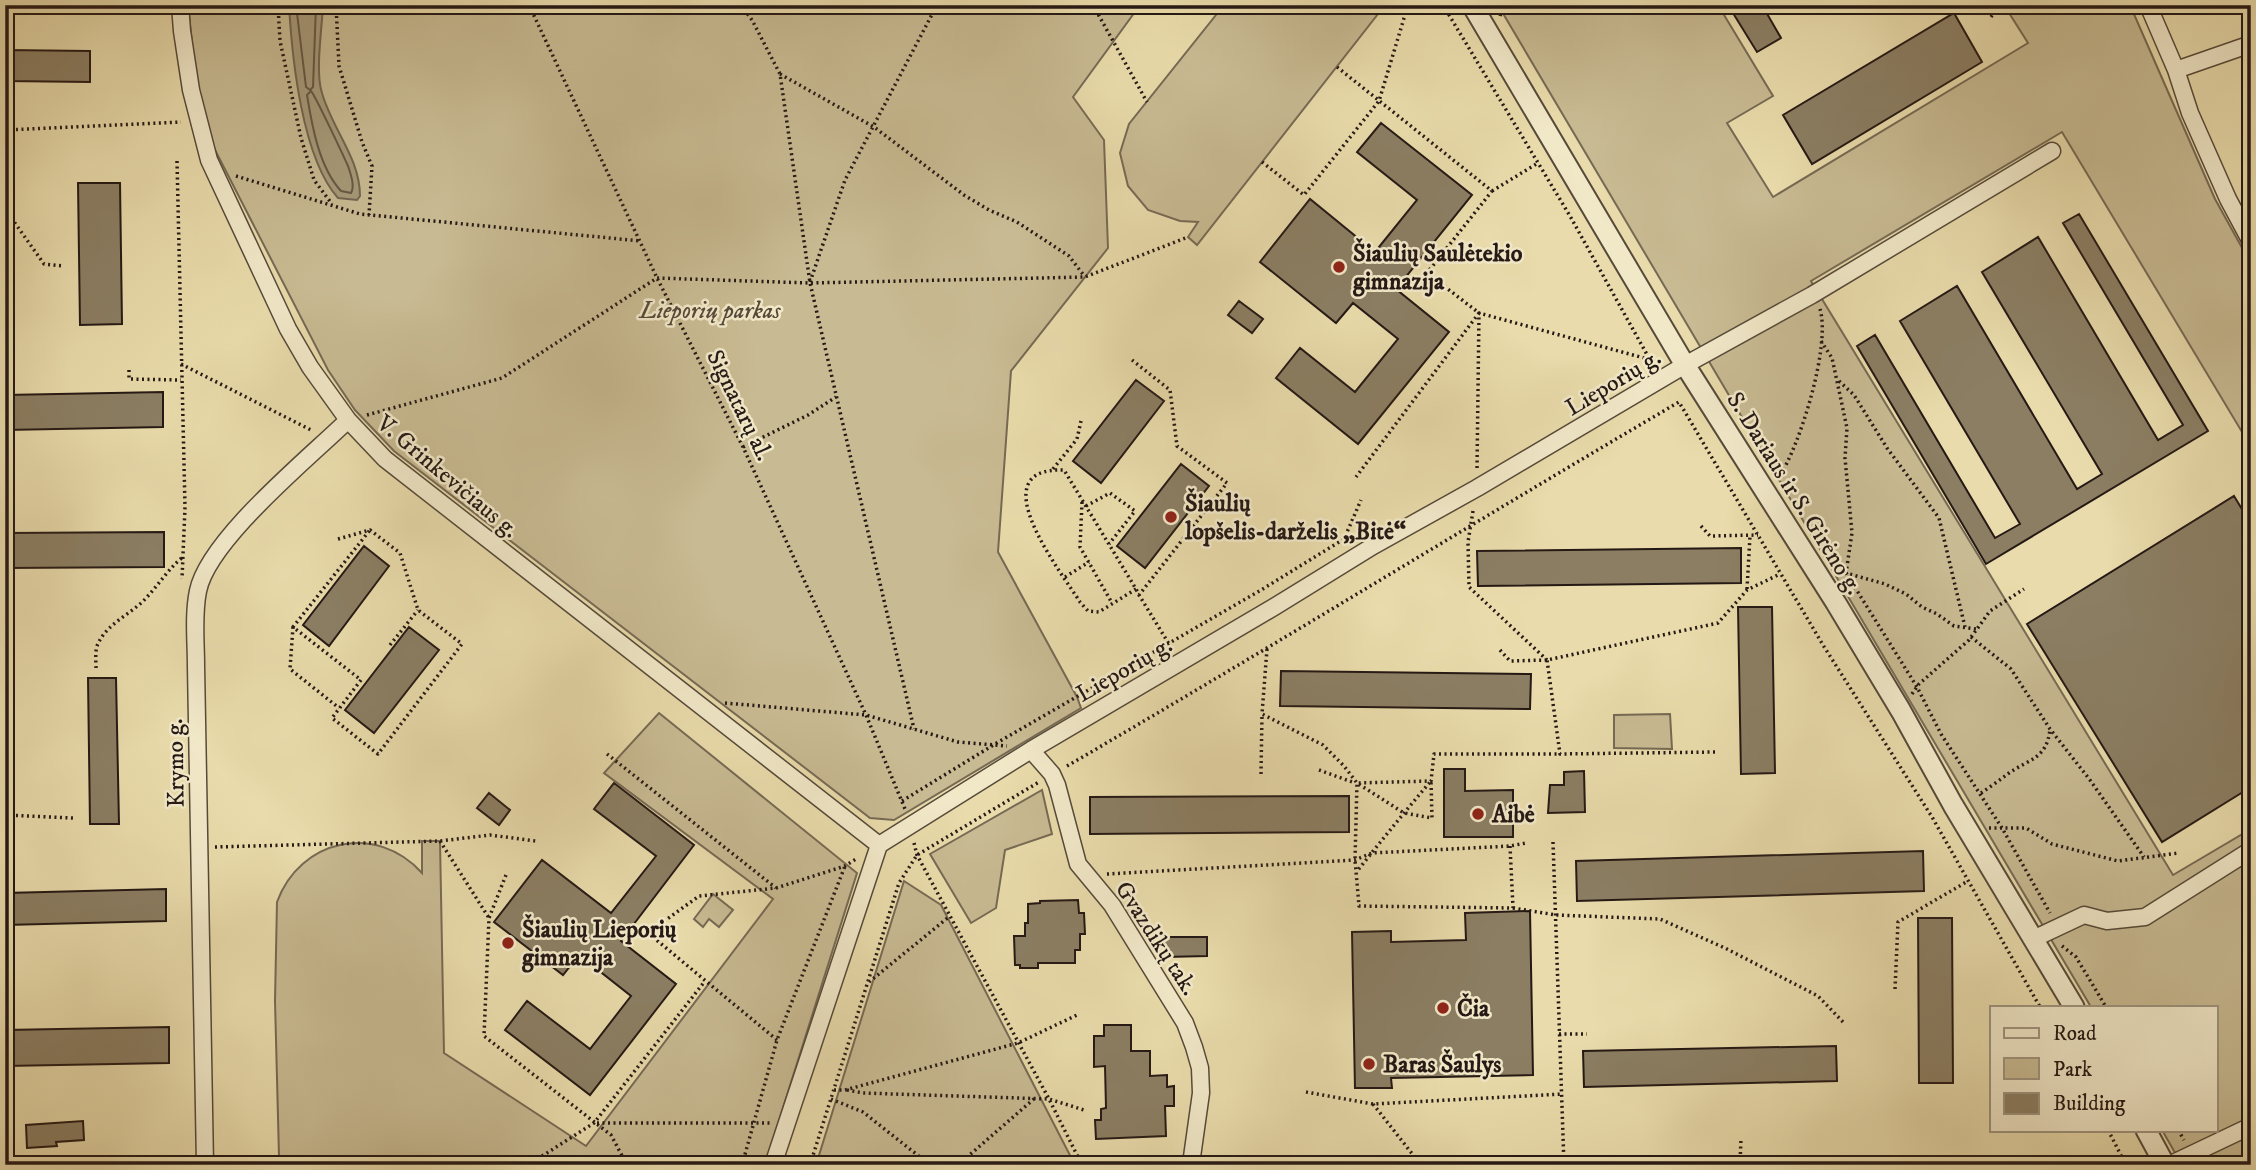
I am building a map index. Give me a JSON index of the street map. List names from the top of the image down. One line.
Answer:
{"streets":{"street":["Lieporių g.","V. Grinkevičiaus g.","S. Dariaus ir S. Girėno g.","Krymo g.","Gvazdikų tak."],"path":["Signatarų al."]},"crossings":[["Lieporių g.","Signatarų al."],["Lieporių g.","V. Grinkevičiaus g."],["Lieporių g.","S. Dariaus ir S. Girėno g."],["Lieporių g.","Gvazdikų tak."],["V. Grinkevičiaus g.","Krymo g."]],"parks":["Lieporių parkas"],"places":["Šiaulių Saulėtekio gimnazija","Šiaulių lopšelis-darželis „Bitė“","Aibė","Šiaulių Lieporių gimnazija","Čia","Baras Šaulys"],"legend":["Road","Park","Building"]}
